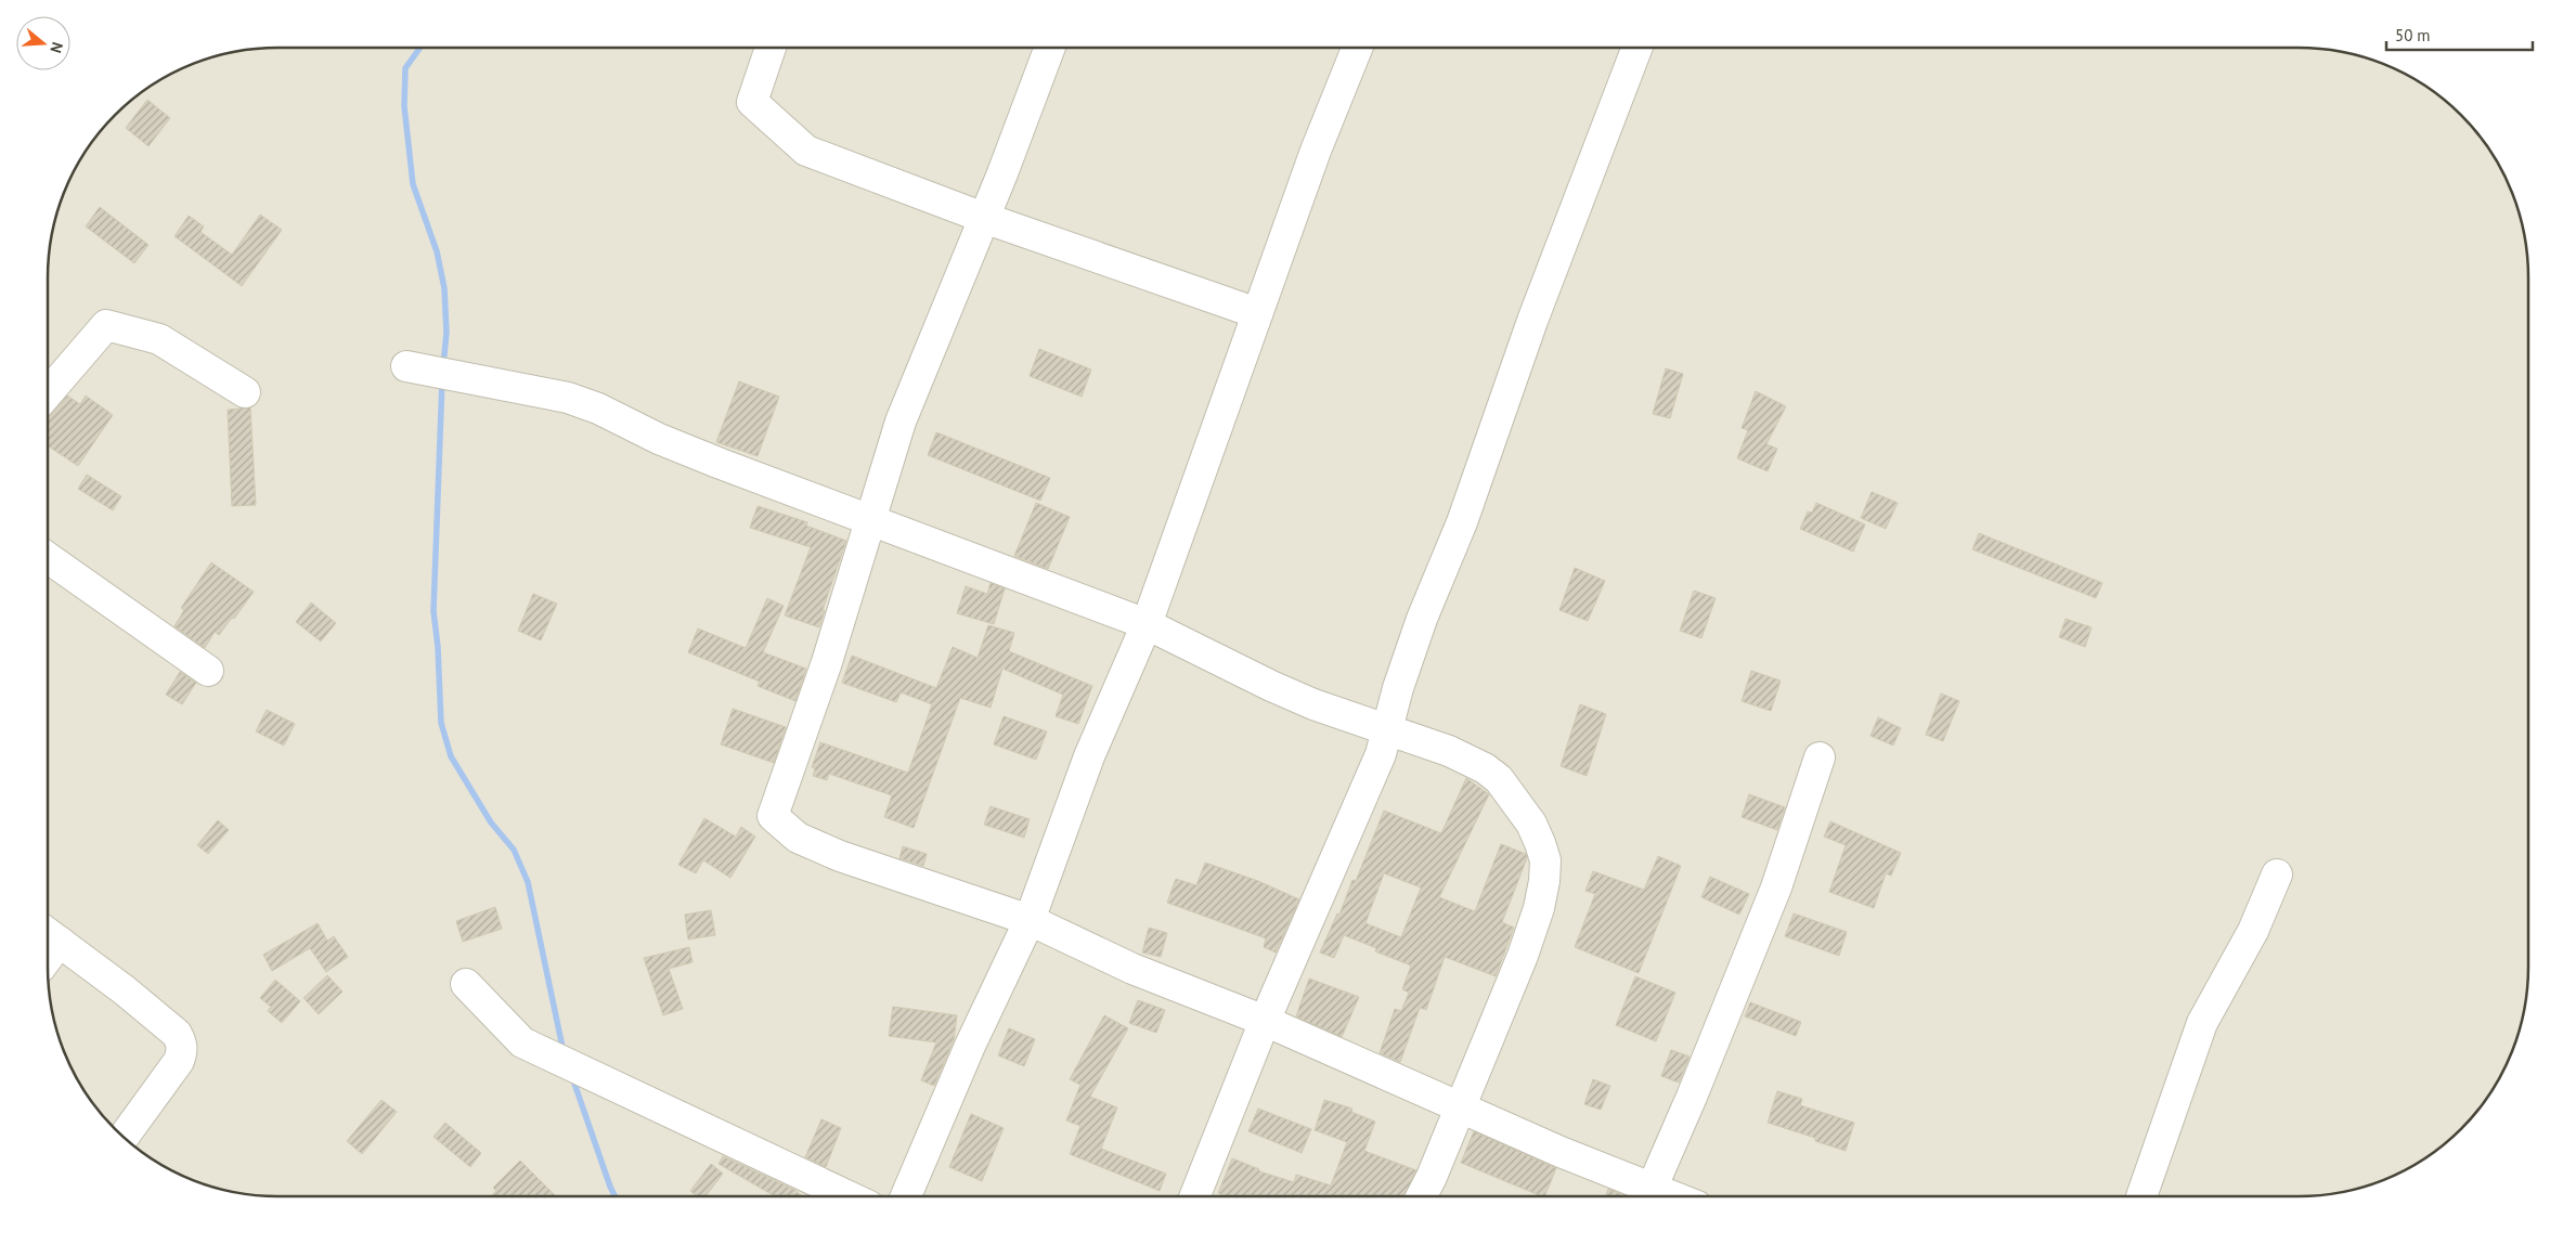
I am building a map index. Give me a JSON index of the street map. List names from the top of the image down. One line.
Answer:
{"scale_bar":"50 m","north":"right"}
